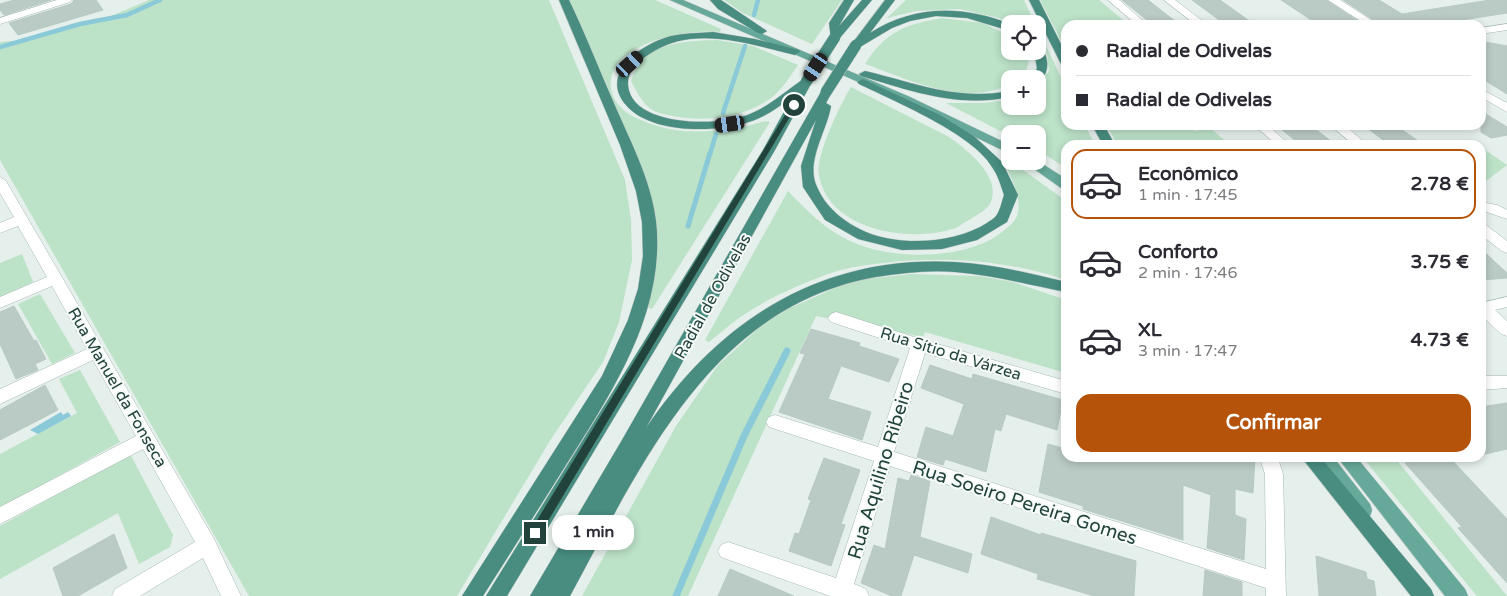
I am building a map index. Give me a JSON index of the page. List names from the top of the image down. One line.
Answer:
{"streets":{"highway":["Radial de Odivelas"],"street":["Rua Sítio da Várzea","Rua Manuel da Fonseca","Rua Aquilino Ribeiro","Rua Soeiro Pereira Gomes"]},"crossings":[["Rua Sítio da Várzea","Rua Aquilino Ribeiro"],["Rua Aquilino Ribeiro","Rua Soeiro Pereira Gomes"]],"page":{"map_buttons":["+","−"],"banner":["Radial de Odivelas","Radial de Odivelas"],"list":[{"name":"Econômico","note":"1 min · 17:45","value":"2.78 €"},{"name":"Conforto","note":"2 min · 17:46","value":"3.75 €"},{"name":"XL","note":"3 min · 17:47","value":"4.73 €"}],"buttons":"Confirmar","bubble":"1 min"}}
